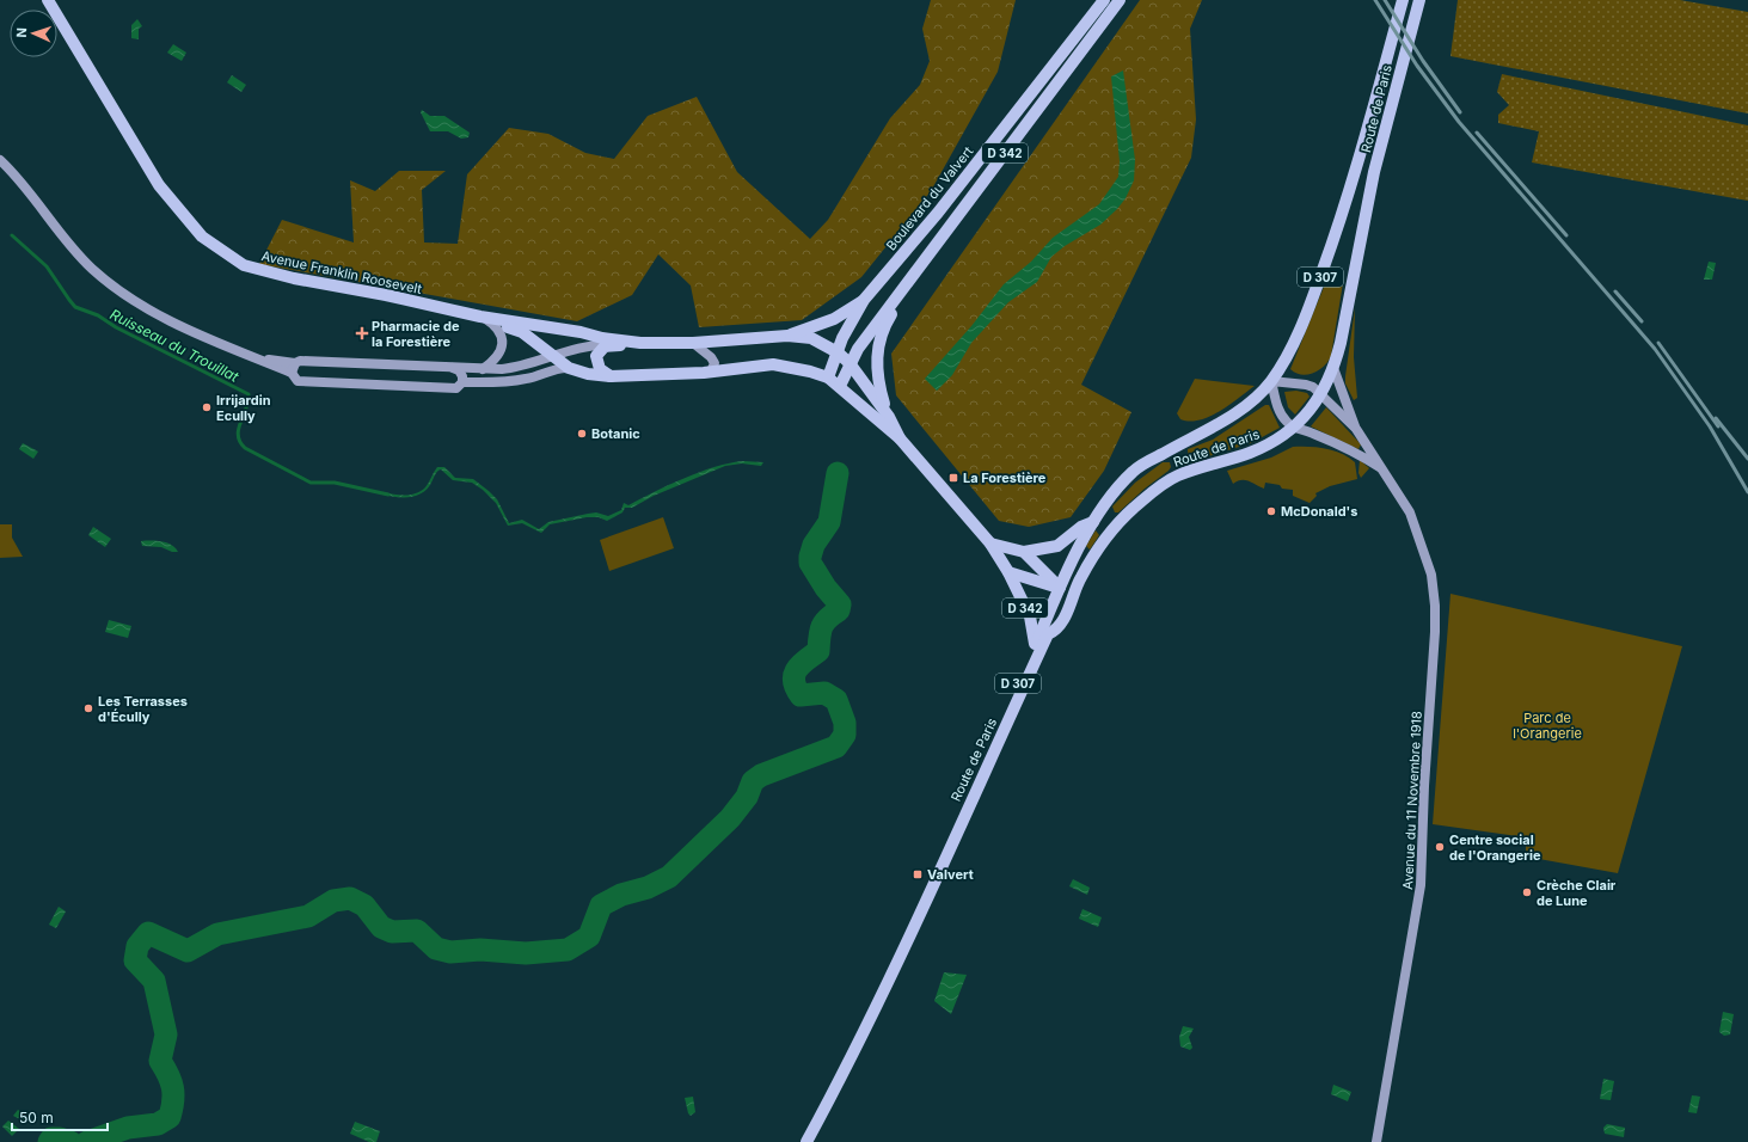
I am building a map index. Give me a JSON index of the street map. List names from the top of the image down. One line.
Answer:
{"streets":{"main road":["Route de Paris","D 342","Boulevard du Valvert","Avenue Franklin Roosevelt","D 307","Avenue du 11 Novembre 1918"]},"crossings":[["Route de Paris","D 342"],["Route de Paris","Avenue du 11 Novembre 1918"],["D 342","Avenue Franklin Roosevelt"],["Boulevard du Valvert","Avenue Franklin Roosevelt"]],"water":["Ruisseau du Trouillat"],"parks":["Parc de l'Orangerie"],"places":{"health":["Pharmacie de la Forestière"],"other":["Irrijardin Ecully","Botanic","McDonald's","Les Terrasses d'Écully","Centre social de l'Orangerie","Crèche Clair de Lune"],"transit":["La Forestière","Valvert"]},"scale_bar":"50 m","north":"left"}
